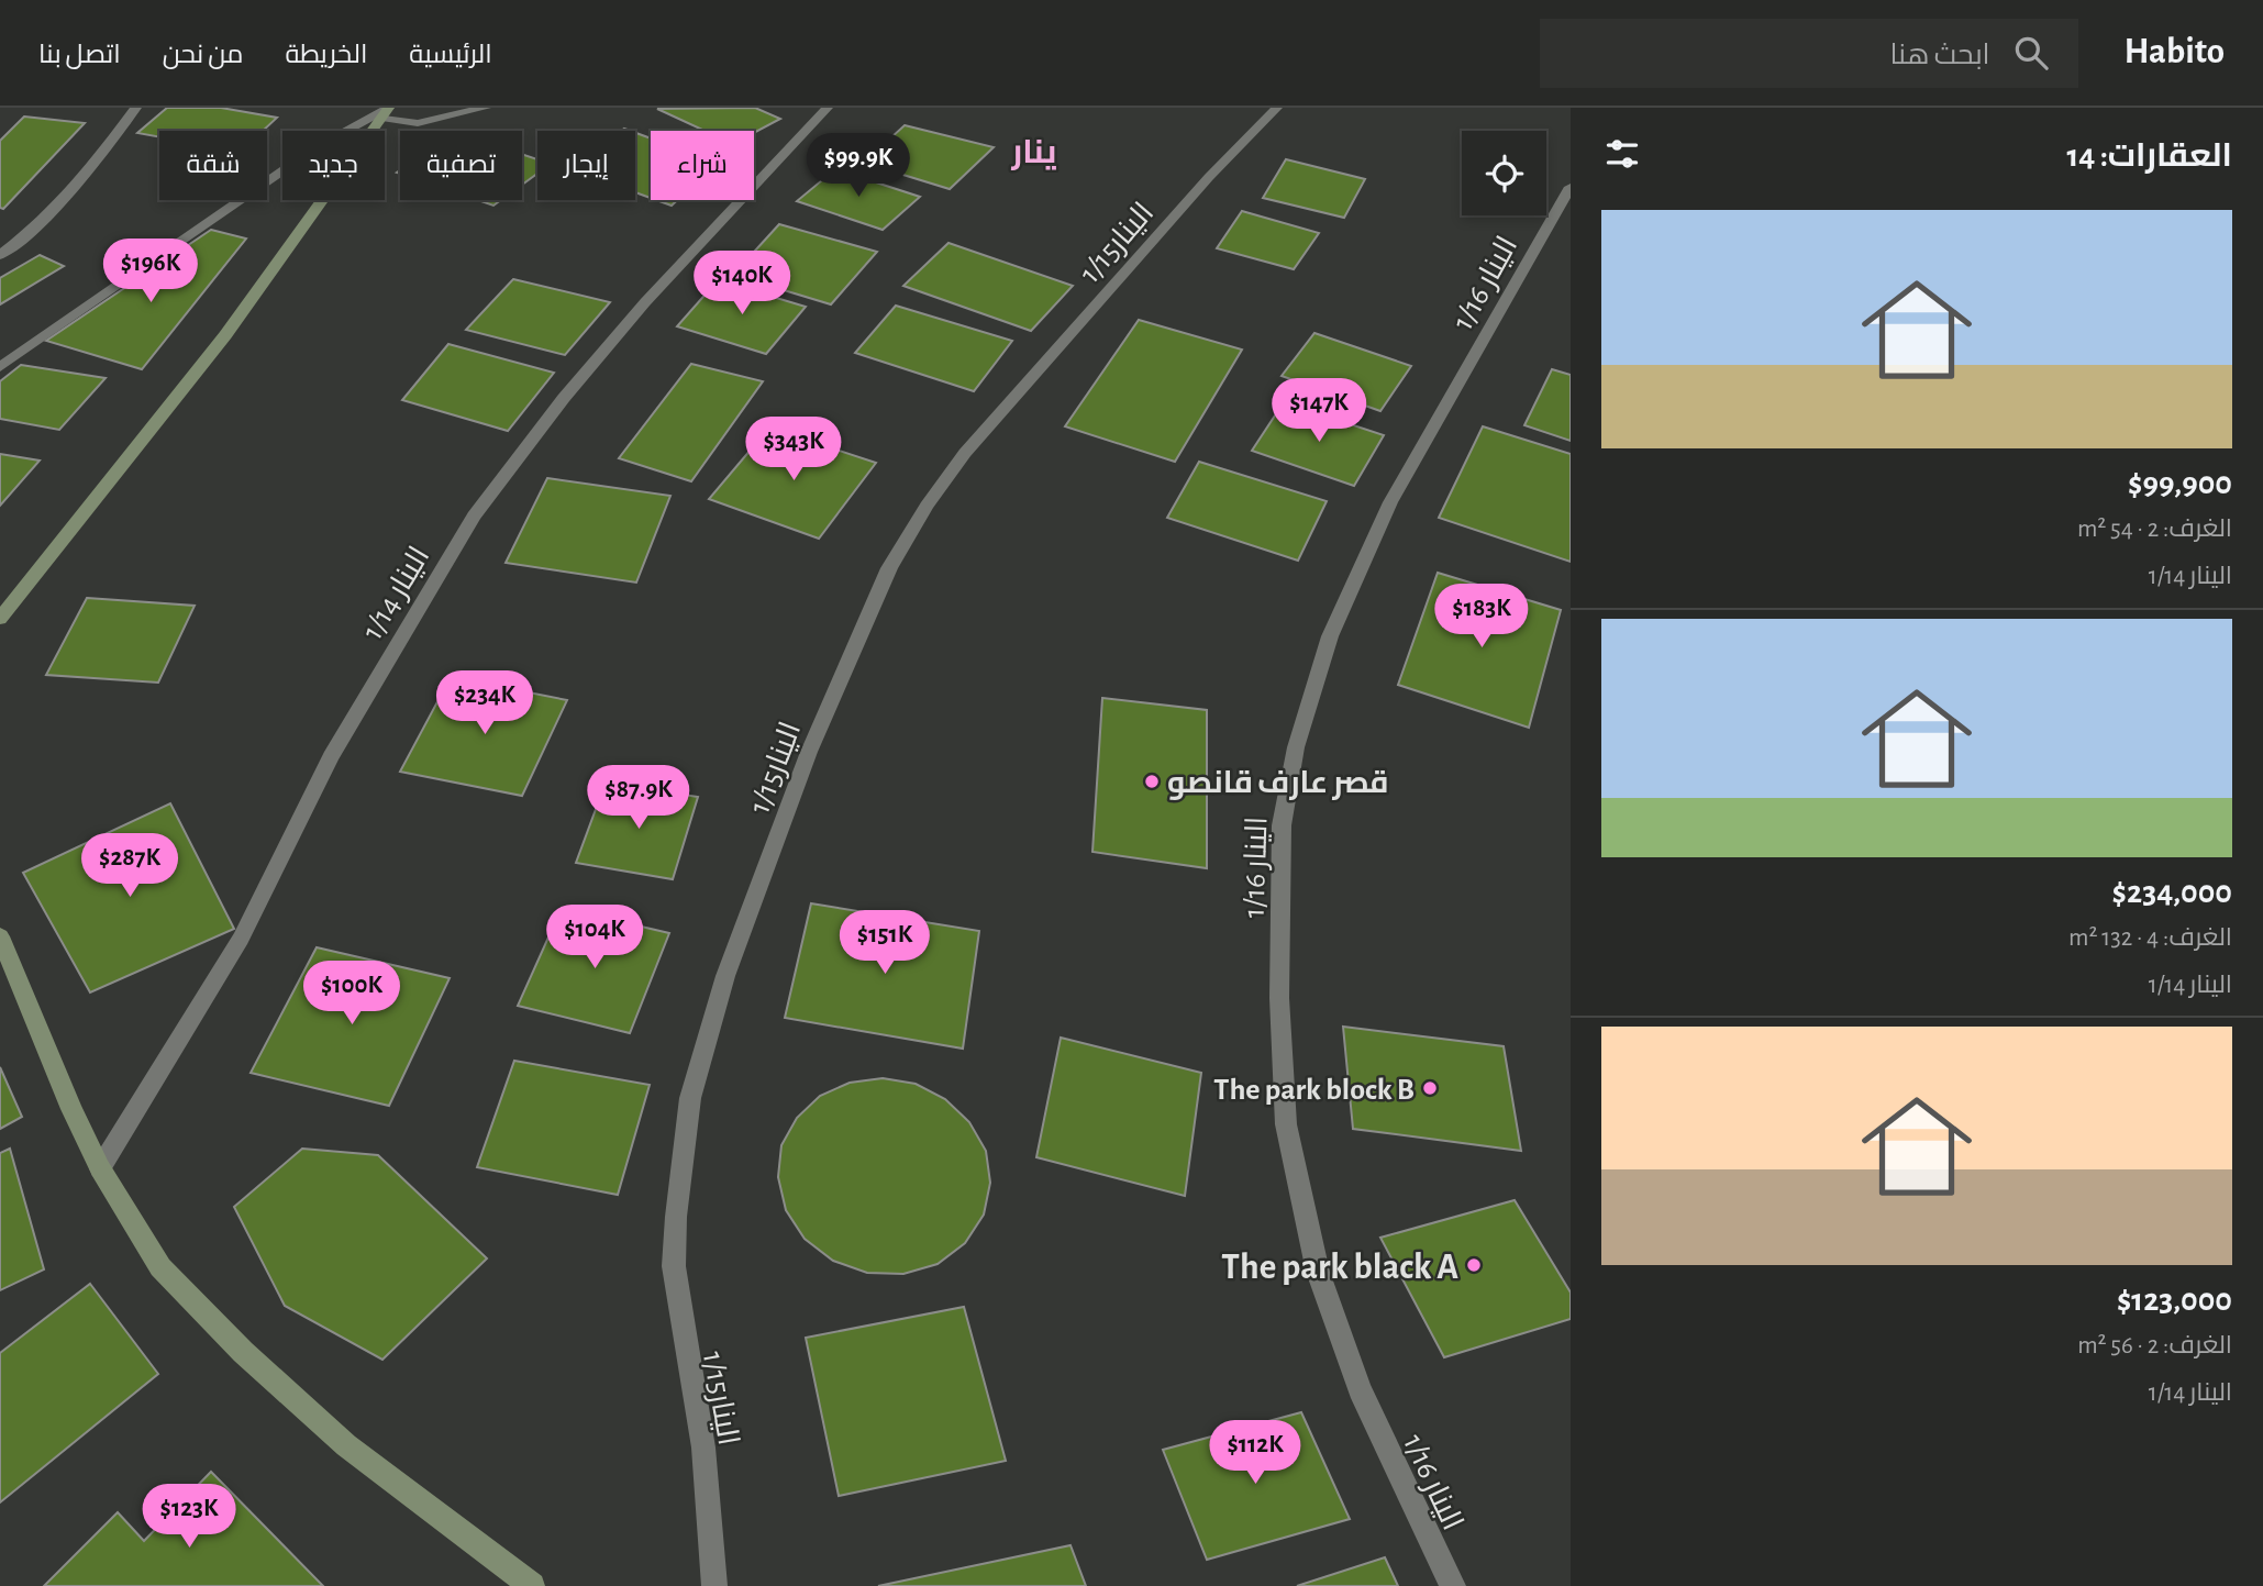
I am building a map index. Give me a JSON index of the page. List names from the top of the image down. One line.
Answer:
{"streets":{"street":["الينار1/15","الينار 1/16","الينار 1/14"]},"districts":["ينار"],"places":["قصر عارف قانصو","The park block B","The park black A"],"page":{"header":"Habito","search":"ابحث هنا","nav":["الرئيسية","الخريطة","من نحن","اتصل بنا"],"heading":"العقارات: 14","chip":["شراء","إيجار","تصفية","جديد","شقة"],"price":["$99.9K","$196K","$140K","$147K","$343K","$183K","$234K","$87.9K","$287K","$104K","$151K","$100K","$112K","$123K"],"list":[{"name":"$99,900","note":"الغرف: 2 · 54 m² · الينار 1/14"},{"name":"$234,000","note":"الغرف: 4 · 132 m² · الينار 1/14"},{"name":"$123,000","note":"الغرف: 2 · 56 m² · الينار 1/14"}]}}
